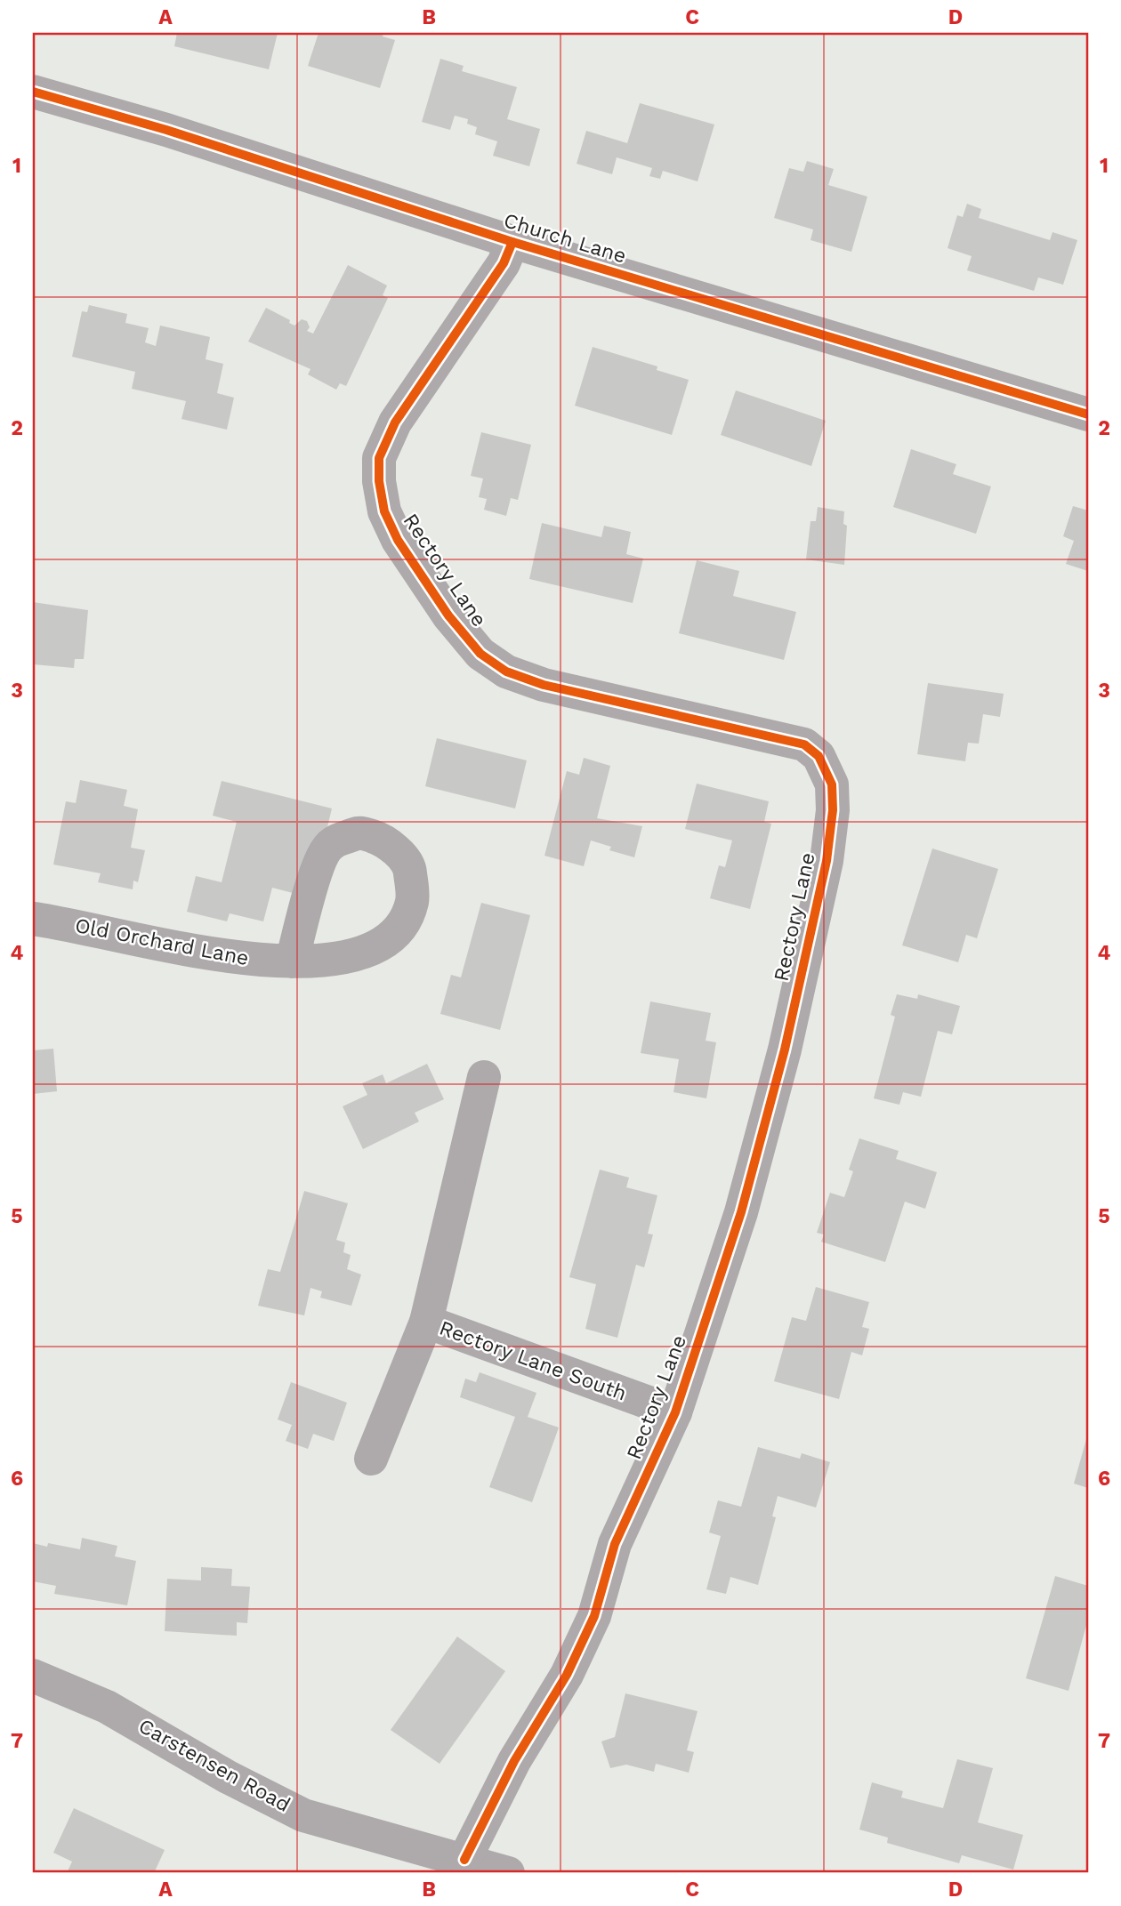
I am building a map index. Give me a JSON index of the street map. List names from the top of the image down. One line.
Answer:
{"streets":{"street":["Church Lane","Rectory Lane","Old Orchard Lane","Rectory Lane South","Carstensen Road"]},"crossings":[["Church Lane","Rectory Lane"],["Rectory Lane","Rectory Lane South"],["Rectory Lane","Carstensen Road"]],"grid":{"columns":["A","B","C","D"],"rows":["1","2","3","4","5","6","7"]}}
